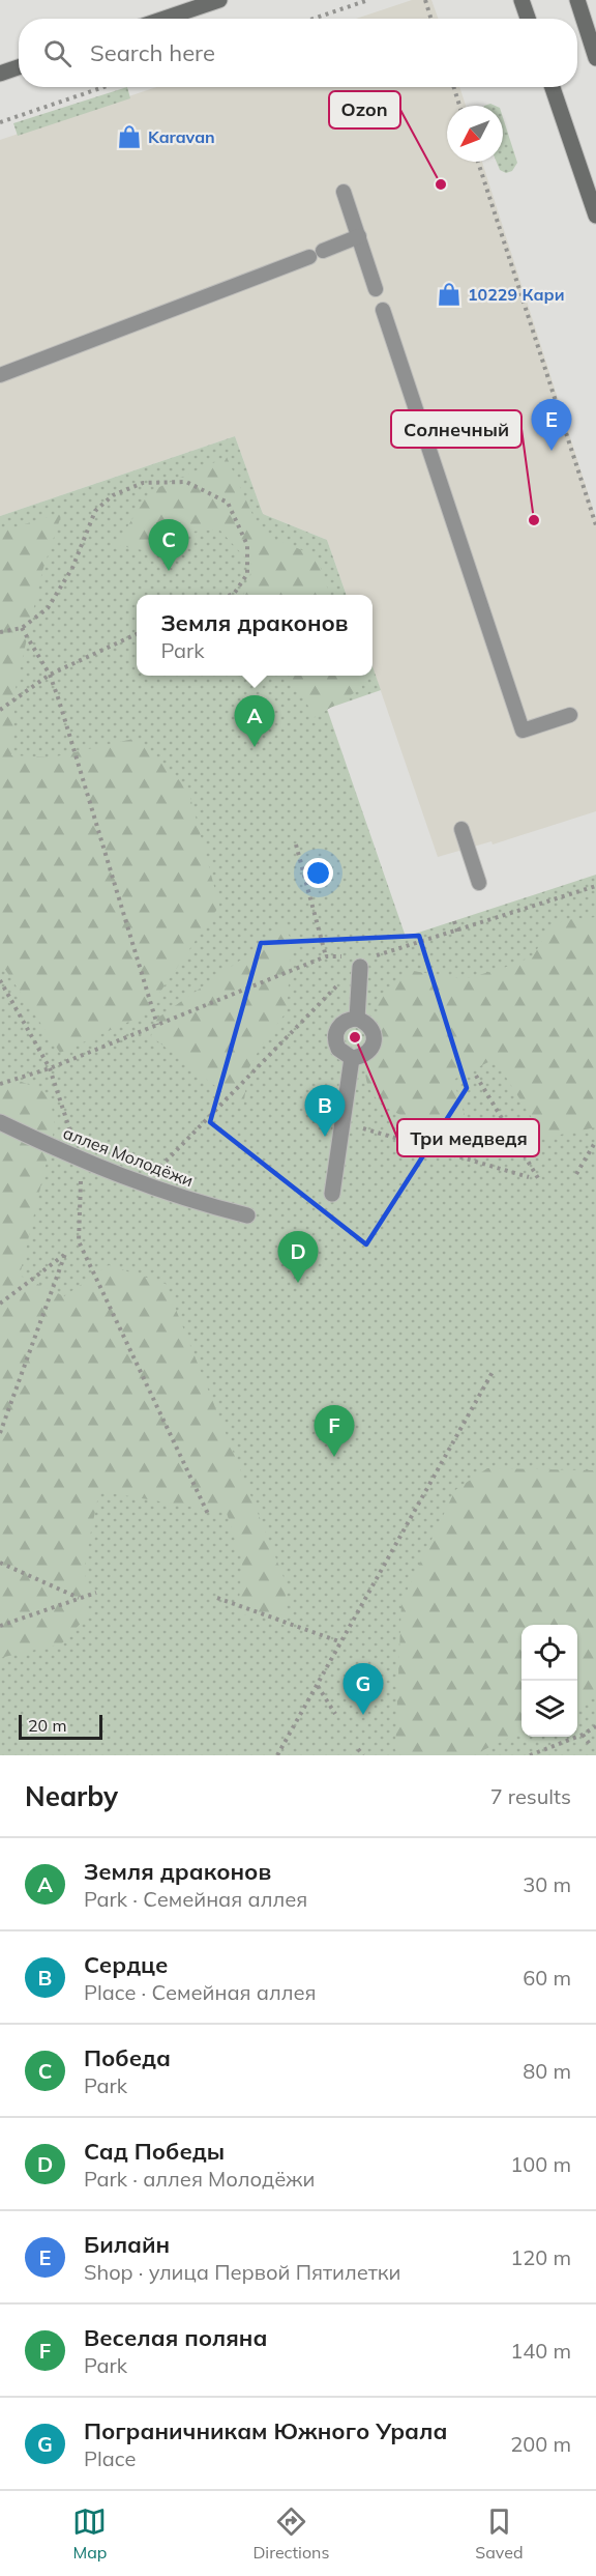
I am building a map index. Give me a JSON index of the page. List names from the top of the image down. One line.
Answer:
{"streets":{"street":["аллея Молодёжи"]},"places":{"shop":["Karavan","10229 Кари"],"other":["Ozon","Солнечный","Три медведя"]},"scale_bar":"20 m","north":"bottom left","page":{"search":"Search here","pins":["E","C","A","B","D","F","G"],"popup":["Земля драконов","Park"],"scale":"20 m","heading":["Nearby","7 results"],"list":[{"mark":"A","name":"Земля драконов","note":"Park · Семейная аллея","value":"30 m"},{"mark":"B","name":"Сердце","note":"Place · Семейная аллея","value":"60 m"},{"mark":"C","name":"Победа","note":"Park","value":"80 m"},{"mark":"D","name":"Сад Победы","note":"Park · аллея Молодёжи","value":"100 m"},{"mark":"E","name":"Билайн","note":"Shop · улица Первой Пятилетки","value":"120 m"},{"mark":"F","name":"Веселая поляна","note":"Park","value":"140 m"},{"mark":"G","name":"Пограничникам Южного Урала","note":"Place","value":"200 m"}],"nav":["Map","Directions","Saved"]}}
